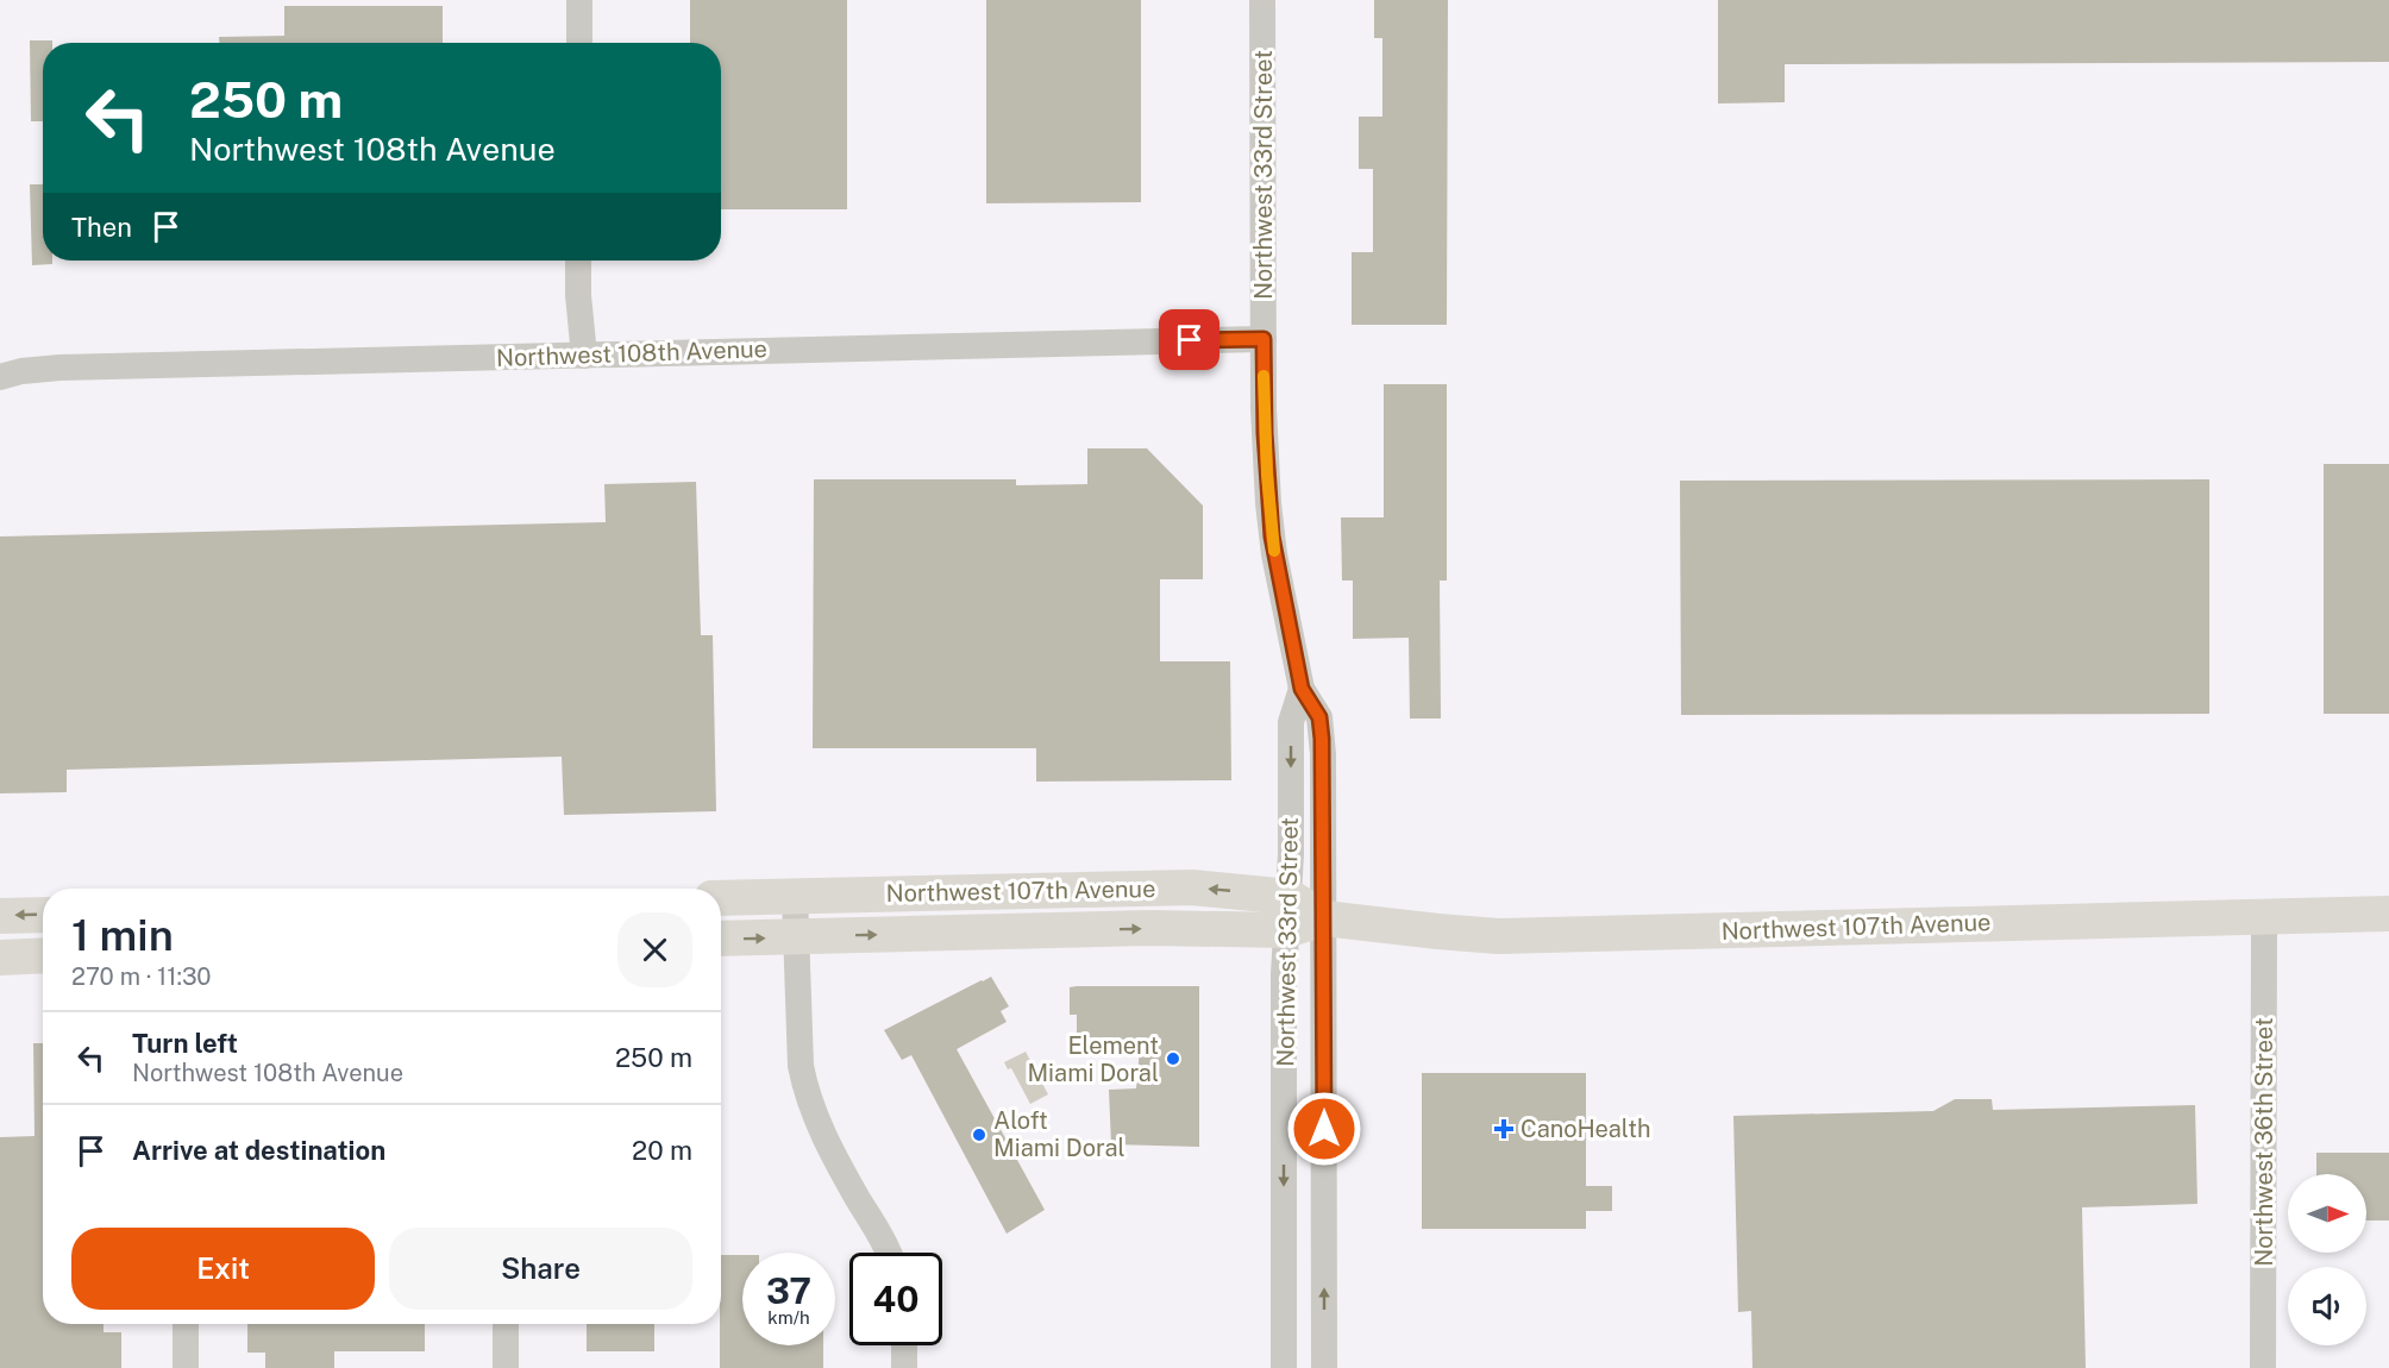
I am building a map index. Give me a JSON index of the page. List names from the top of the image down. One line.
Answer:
{"streets":{"main road":["Northwest 107th Avenue"],"street":["Northwest 33rd Street","Northwest 108th Avenue","Northwest 36th Street"]},"crossings":[["Northwest 33rd Street","Northwest 108th Avenue"],["Northwest 33rd Street","Northwest 107th Avenue"],["Northwest 107th Avenue","Northwest 36th Street"]],"places":{"other":["Element Miami Doral","Aloft Miami Doral"],"health":["CanoHealth"]},"north":"right","page":{"turn":["250 m","Northwest 108th Avenue"],"then":"Then","heading":["1 min","270 m · 11:30"],"list":[{"name":"Turn left","note":"Northwest 108th Avenue","value":"250 m"},{"name":"Arrive at destination","value":"20 m"}],"buttons":["Exit","Share"],"speed":"37 km/h","limit":"40"}}
